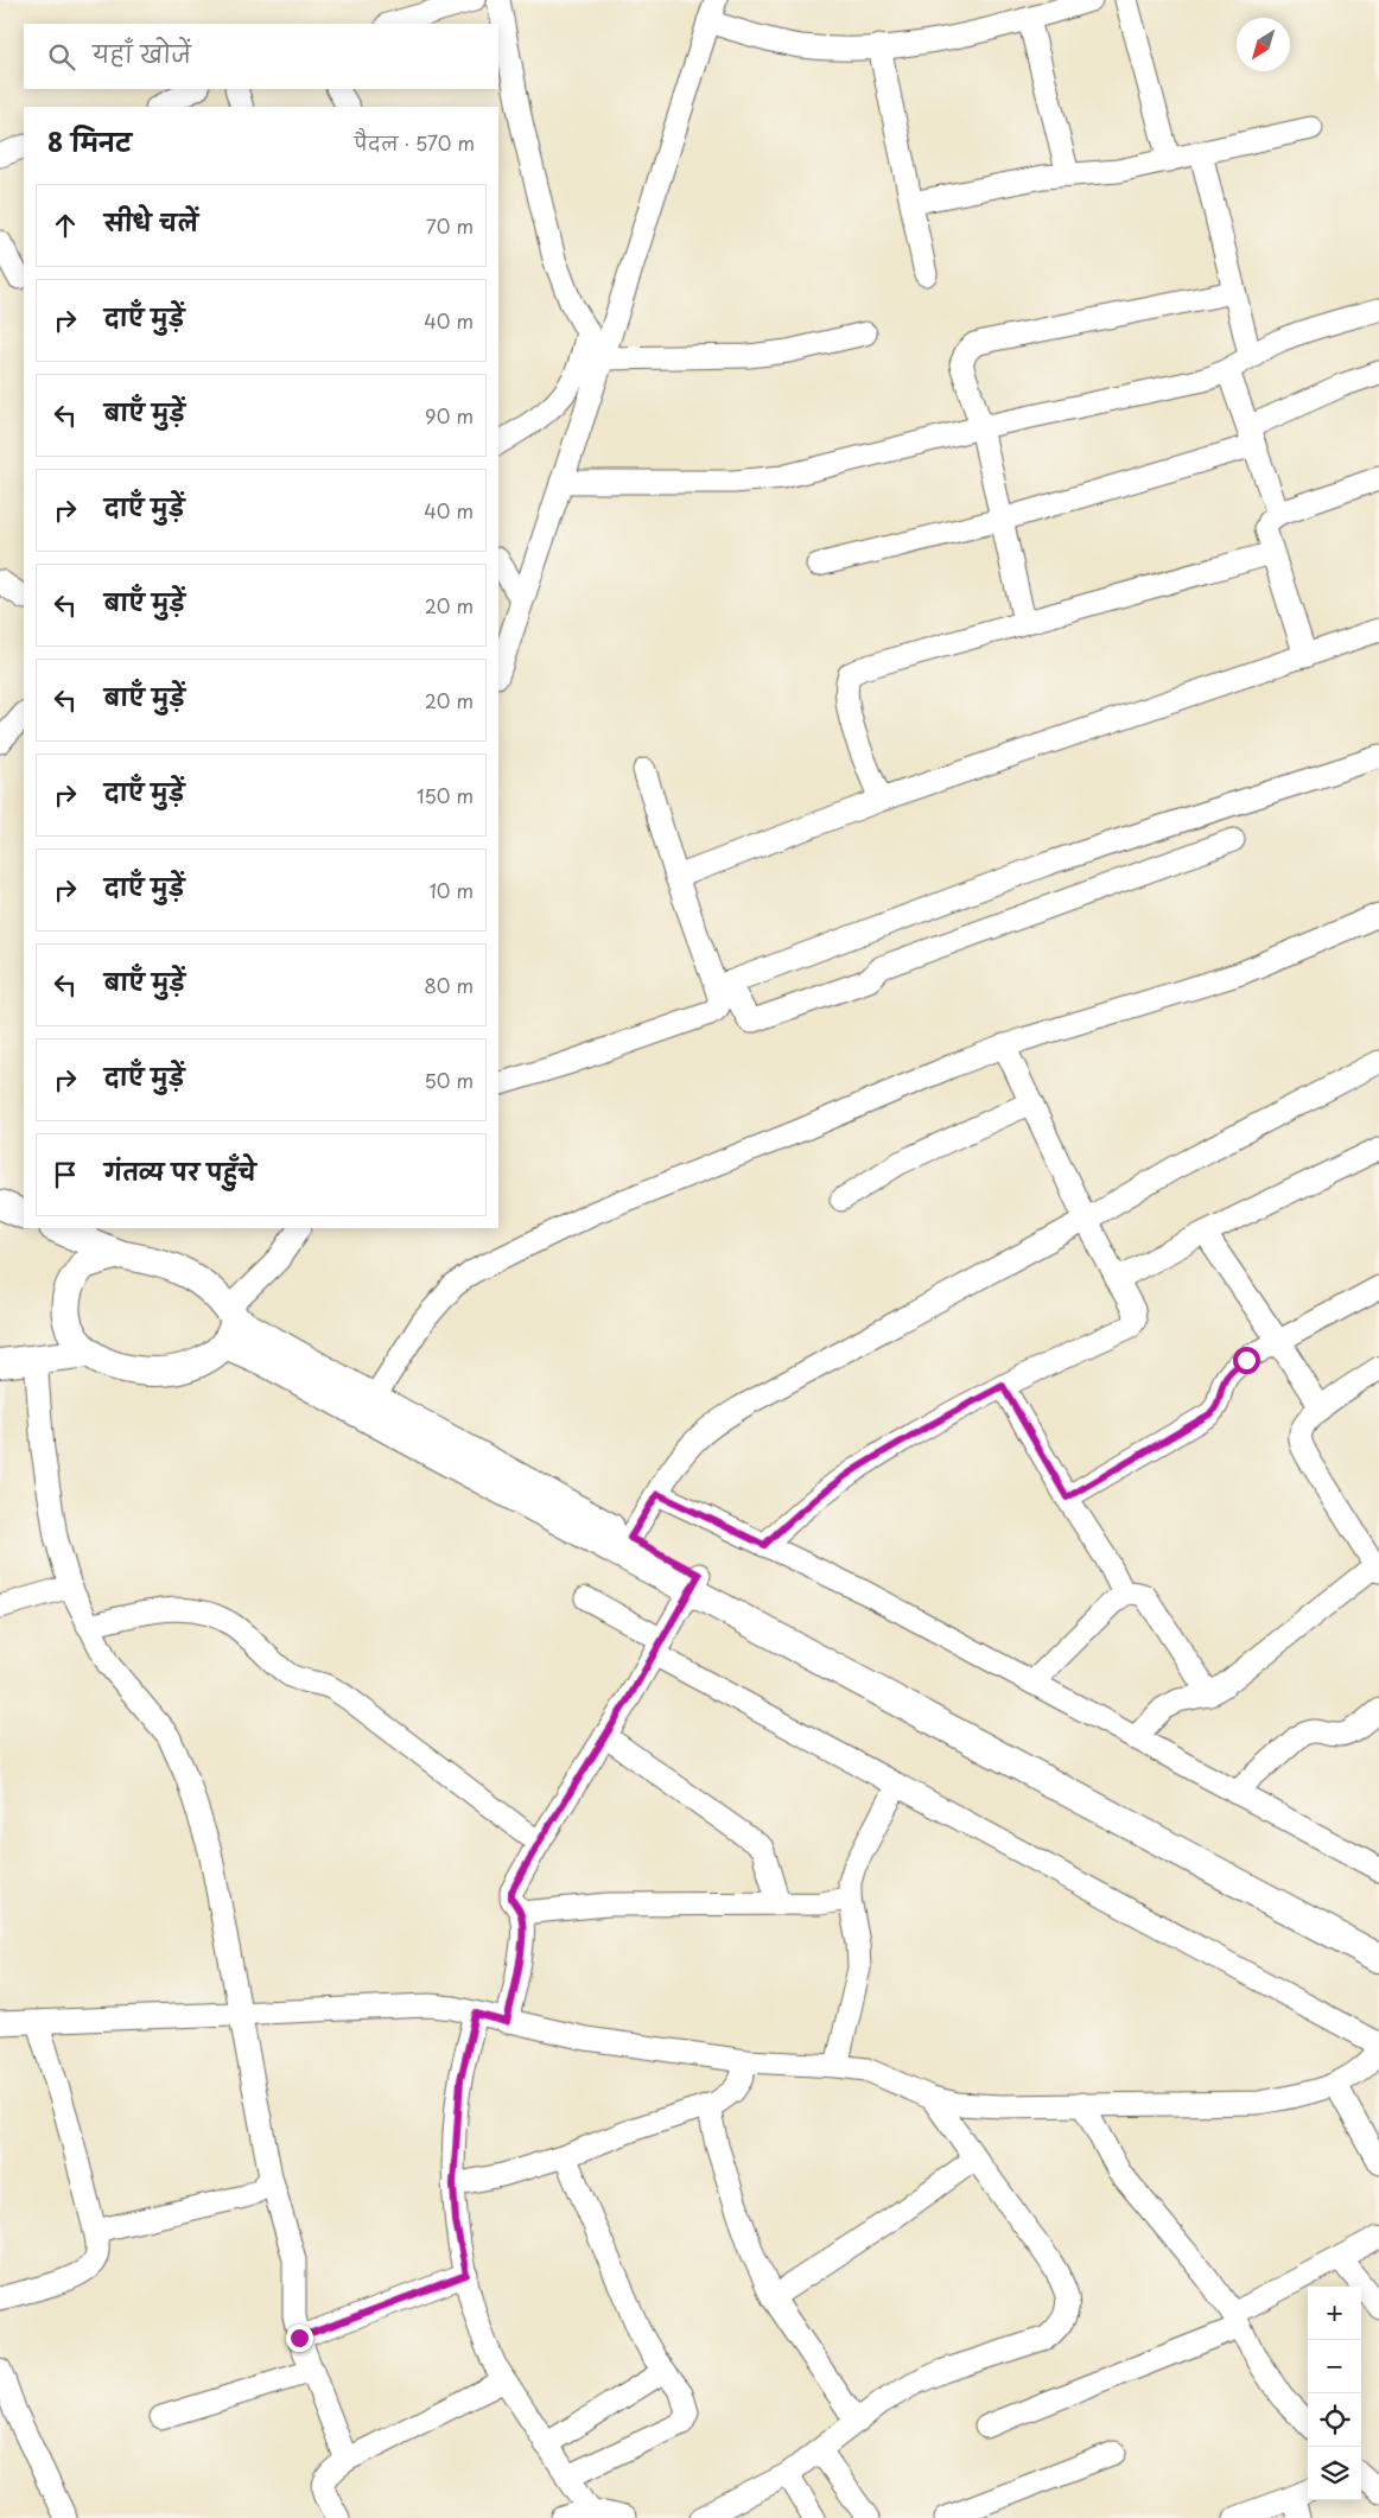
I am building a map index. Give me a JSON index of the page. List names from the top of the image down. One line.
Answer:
{"north":"bottom left","page":{"search":"यहाँ खोजें","heading":["8 मिनट","पैदल · 570 m"],"list":[["सीधे चलें","70 m"],["दाएँ मुड़ें","40 m"],["बाएँ मुड़ें","90 m"],["दाएँ मुड़ें","40 m"],["बाएँ मुड़ें","20 m"],["बाएँ मुड़ें","20 m"],["दाएँ मुड़ें","150 m"],["दाएँ मुड़ें","10 m"],["बाएँ मुड़ें","80 m"],["दाएँ मुड़ें","50 m"],"गंतव्य पर पहुँचे"],"map_buttons":["+","−"]}}
